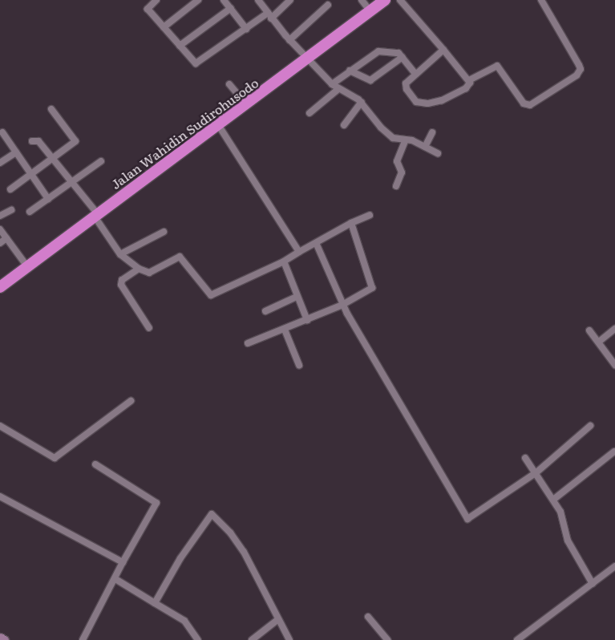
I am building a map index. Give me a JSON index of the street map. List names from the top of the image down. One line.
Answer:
{"streets":{"highway":["Jalan Wahidin Sudirohusodo"]}}
